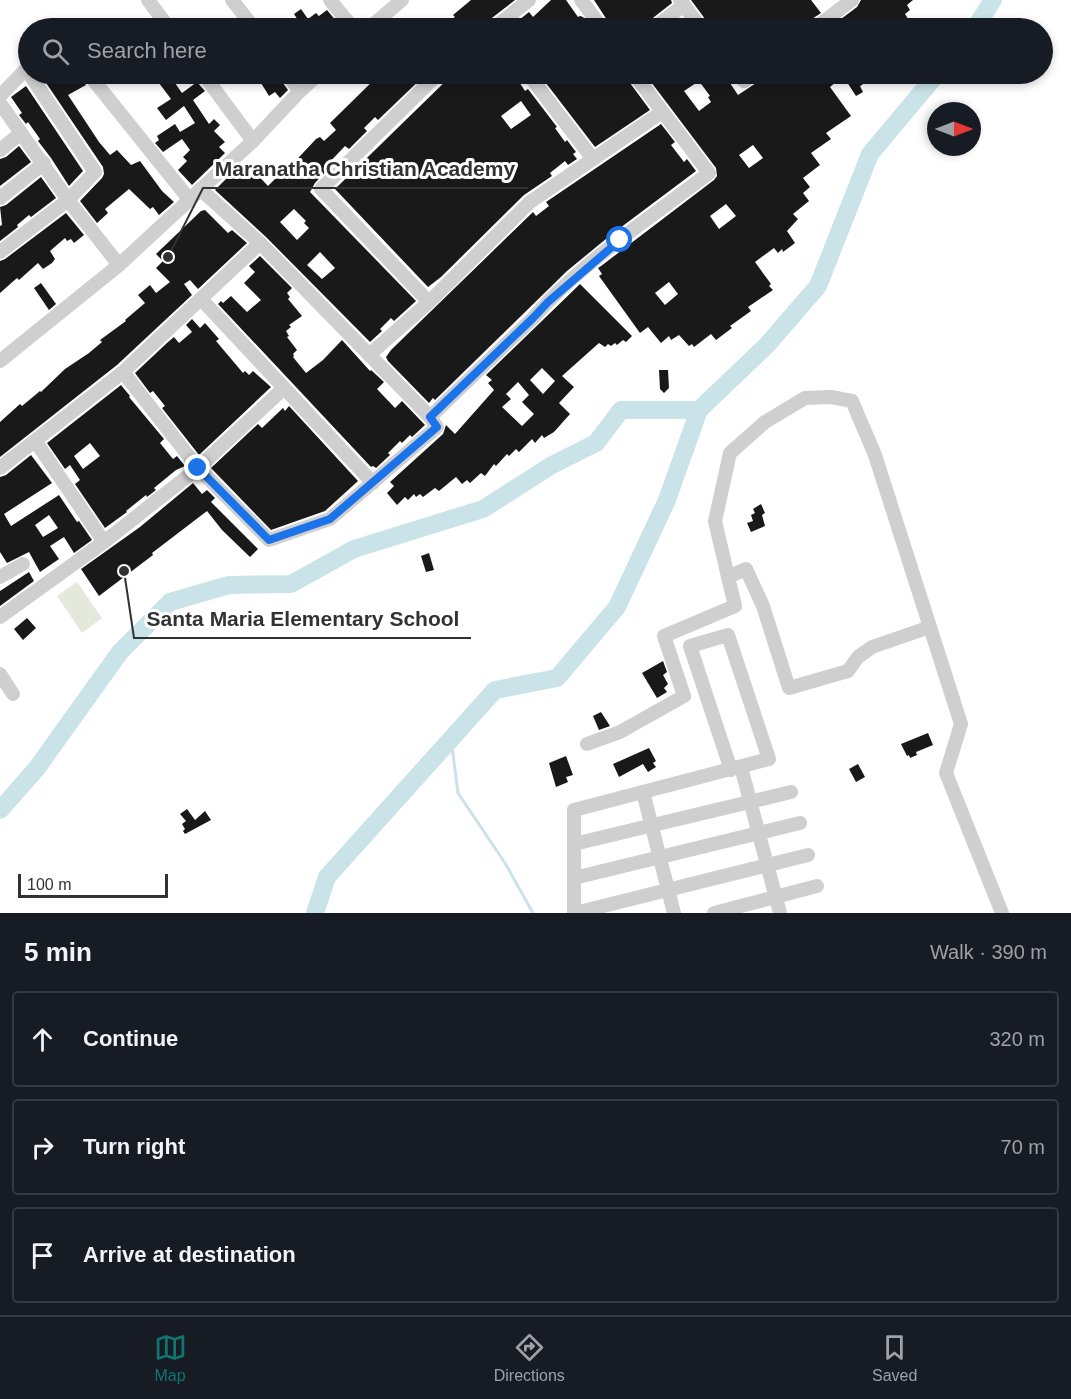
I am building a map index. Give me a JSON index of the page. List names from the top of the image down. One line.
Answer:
{"places":["Maranatha Christian Academy","Santa Maria Elementary School"],"scale_bar":"100 m","north":"right","page":{"search":"Search here","scale":"100 m","heading":["5 min","Walk · 390 m"],"list":[["Continue","320 m"],["Turn right","70 m"],"Arrive at destination"],"nav":["Map","Directions","Saved"]}}
